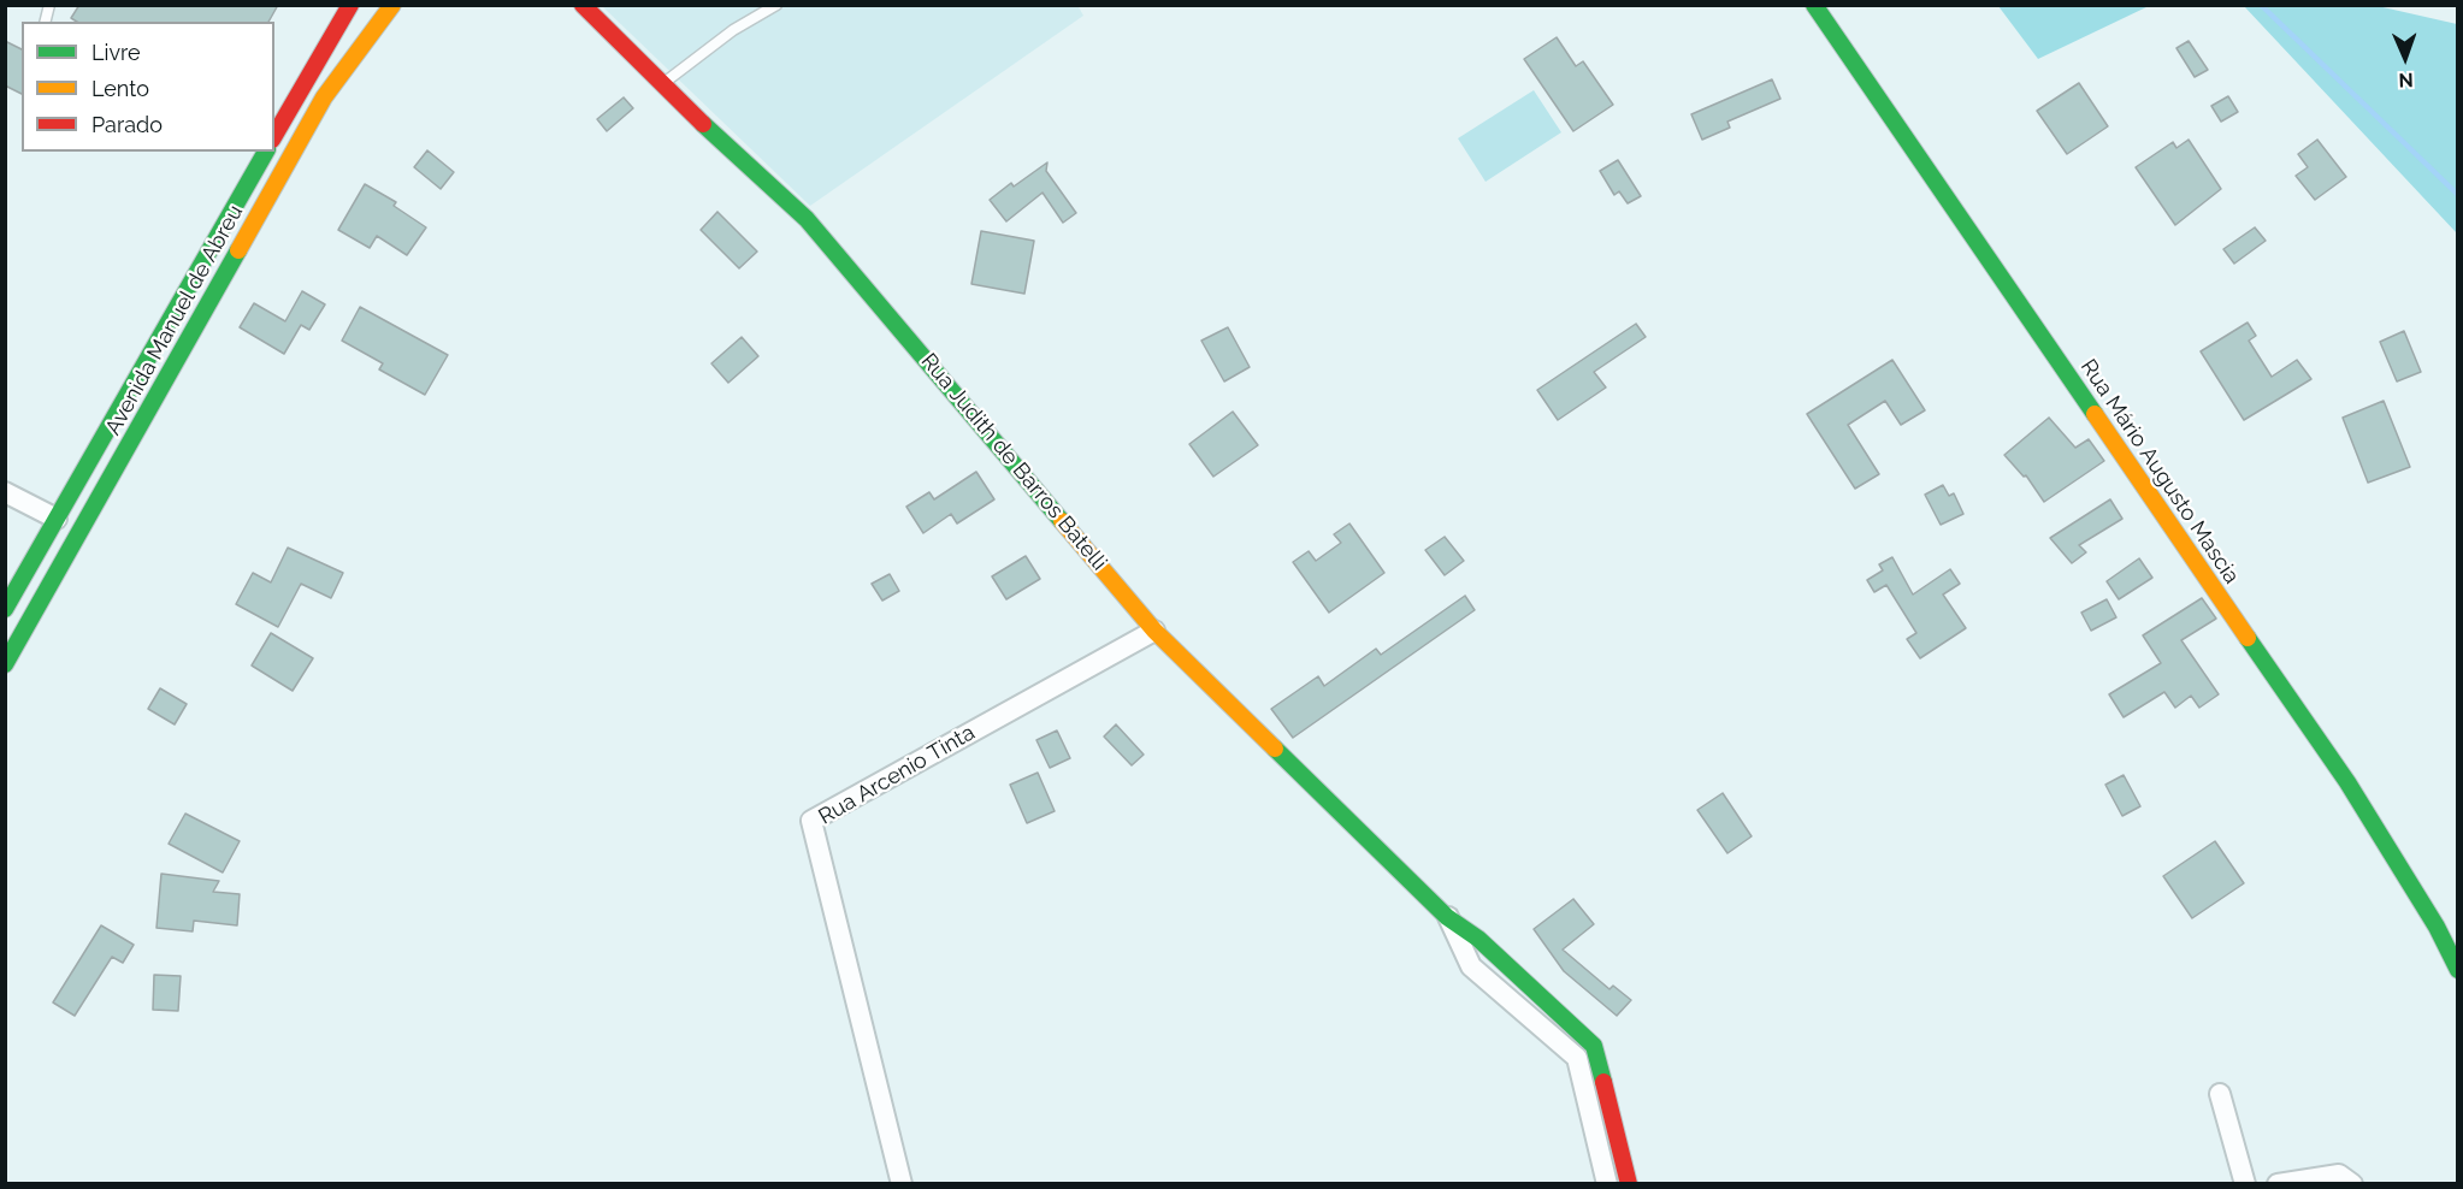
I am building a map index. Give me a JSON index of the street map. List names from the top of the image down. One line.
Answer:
{"streets":{"street":["Avenida Manuel de Abreu","Rua Judith de Barros Batelli","Rua Mário Augusto Mascia","Rua Arcenio Tinta"]},"crossings":[["Rua Judith de Barros Batelli","Rua Arcenio Tinta"]],"legend":["Livre","Lento","Parado"],"north":"bottom"}
